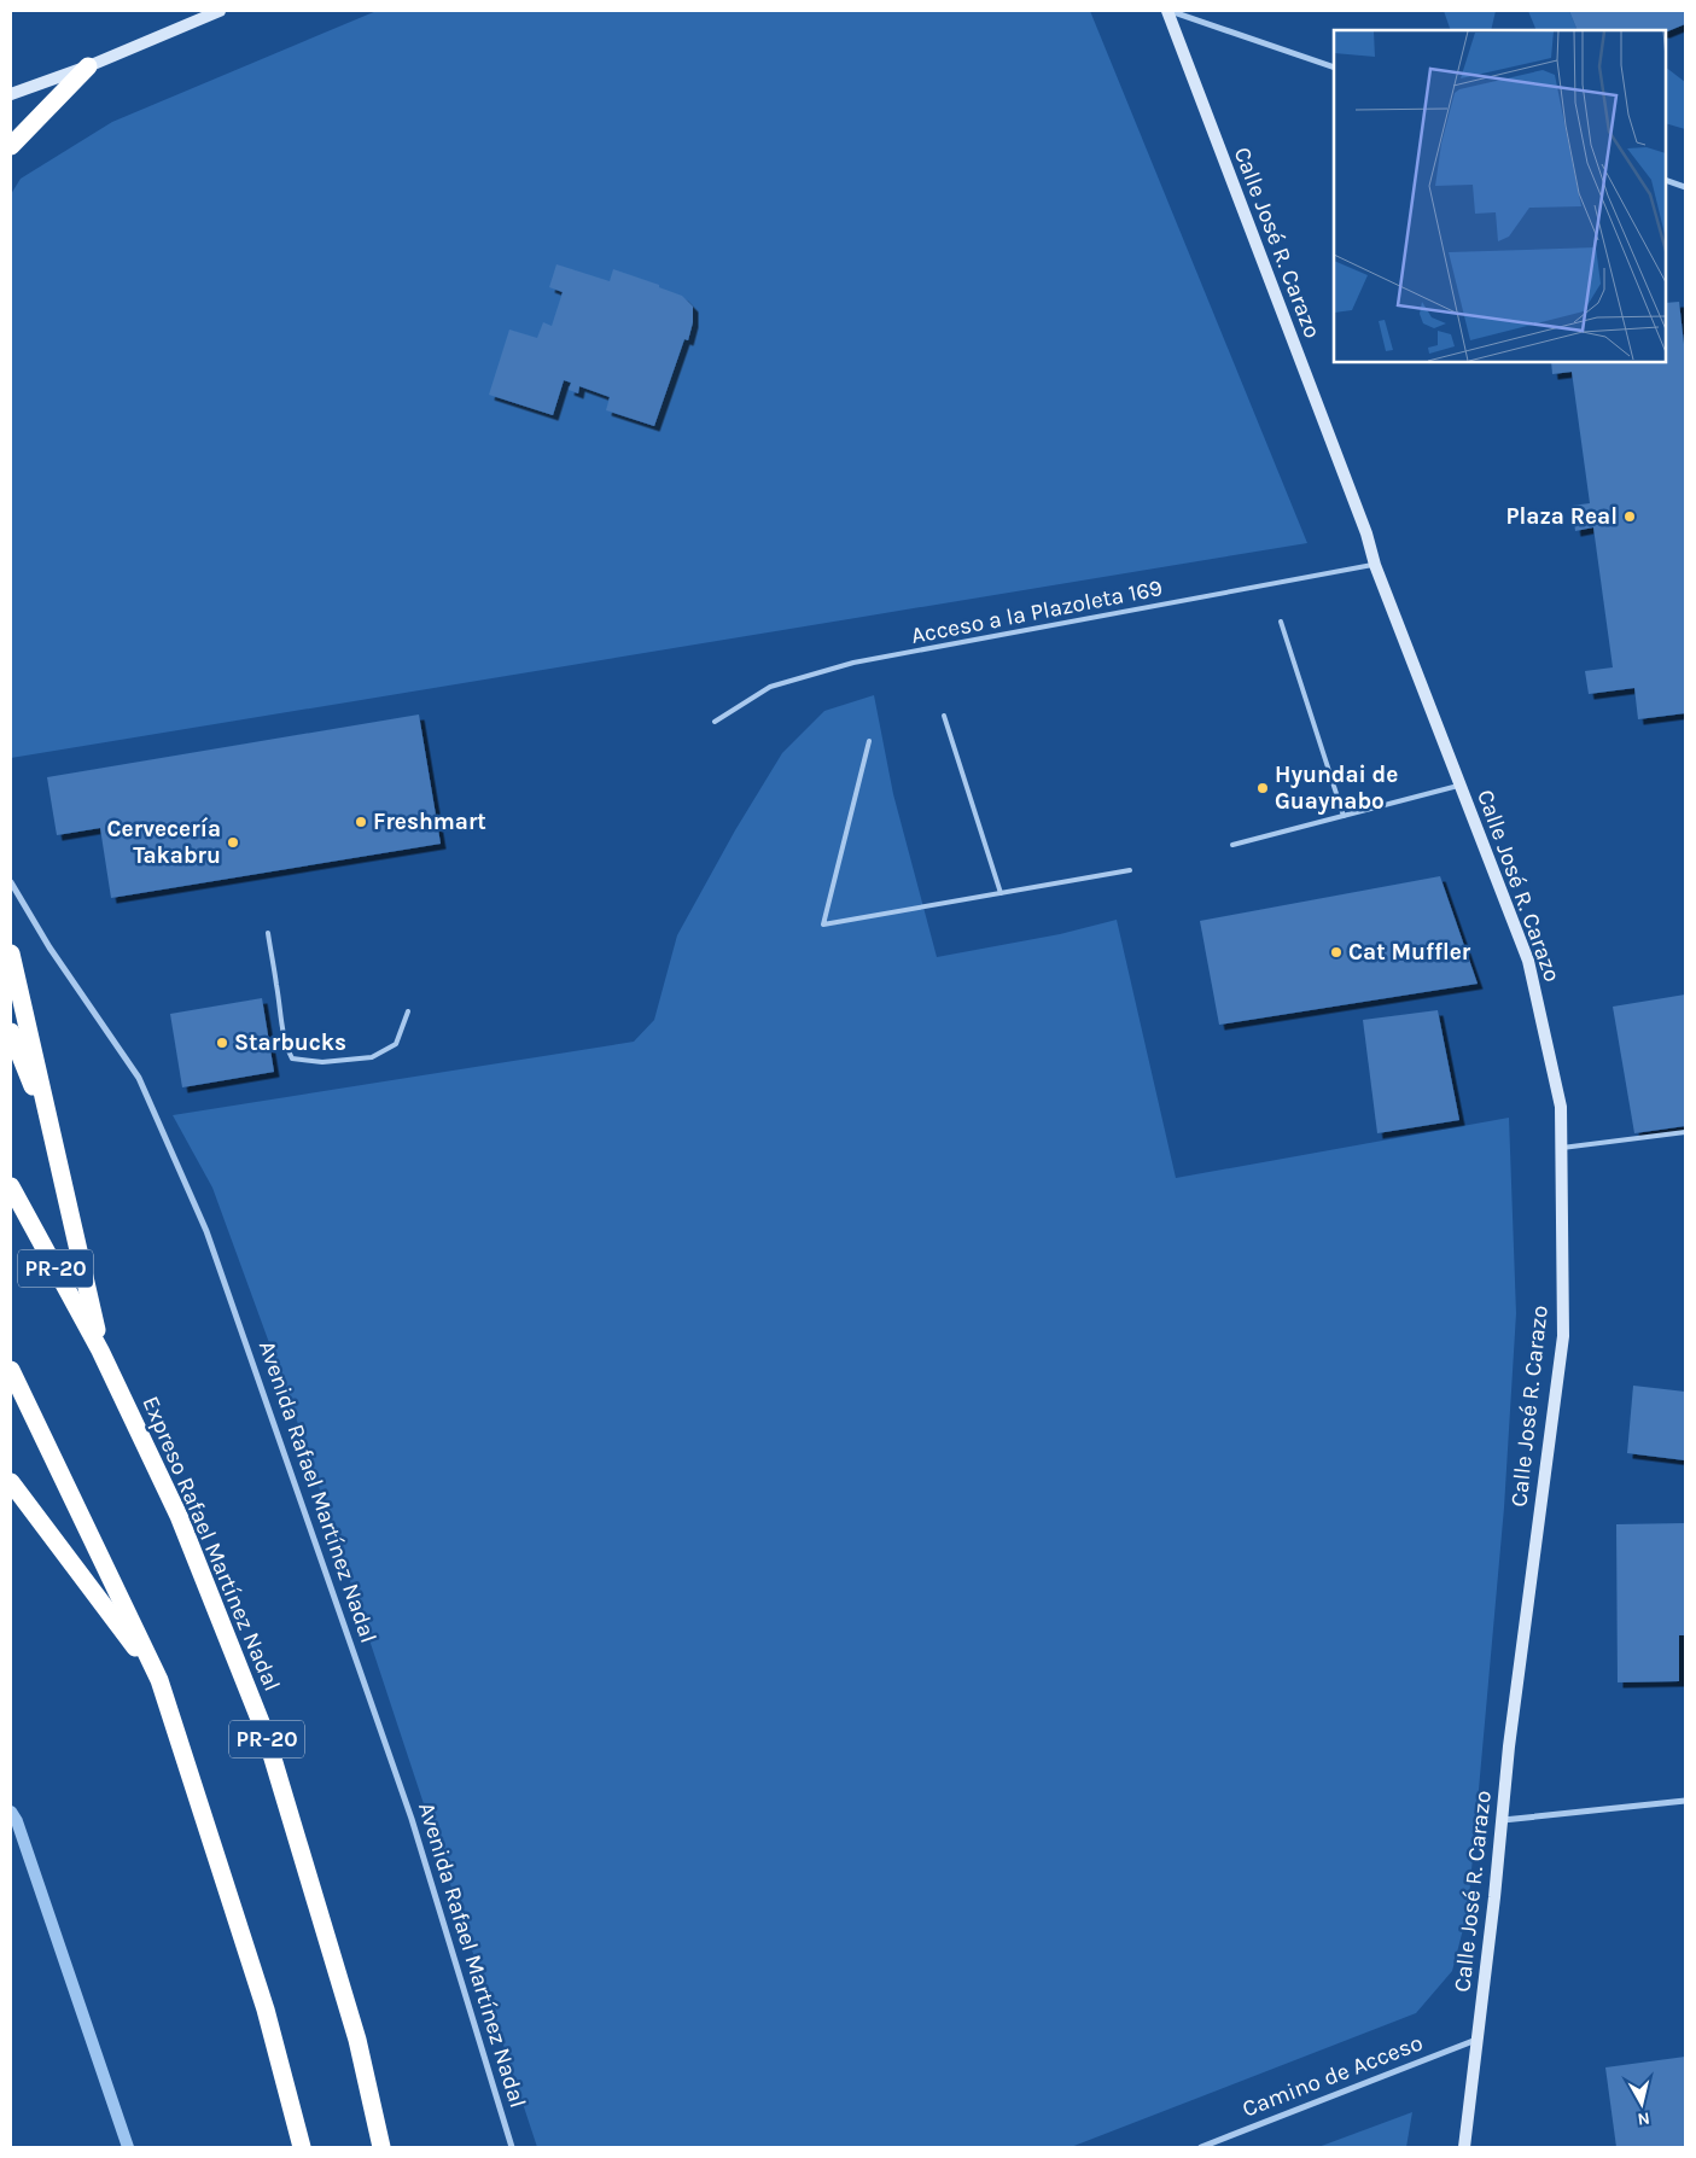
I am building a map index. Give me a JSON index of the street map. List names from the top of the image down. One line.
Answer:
{"streets":{"highway":["PR-20","Expreso Rafael Martínez Nadal"],"street":["Calle José R. Carazo","Avenida Rafael Martínez Nadal","Camino de Acceso"],"lane":["Acceso a la Plazoleta 169"]},"crossings":[["Calle José R. Carazo","Acceso a la Plazoleta 169"],["Calle José R. Carazo","Camino de Acceso"]],"places":["Plaza Real","Hyundai de Guaynabo","Freshmart","Cervecería Takabru","Cat Muffler","Starbucks"],"north":"bottom"}
